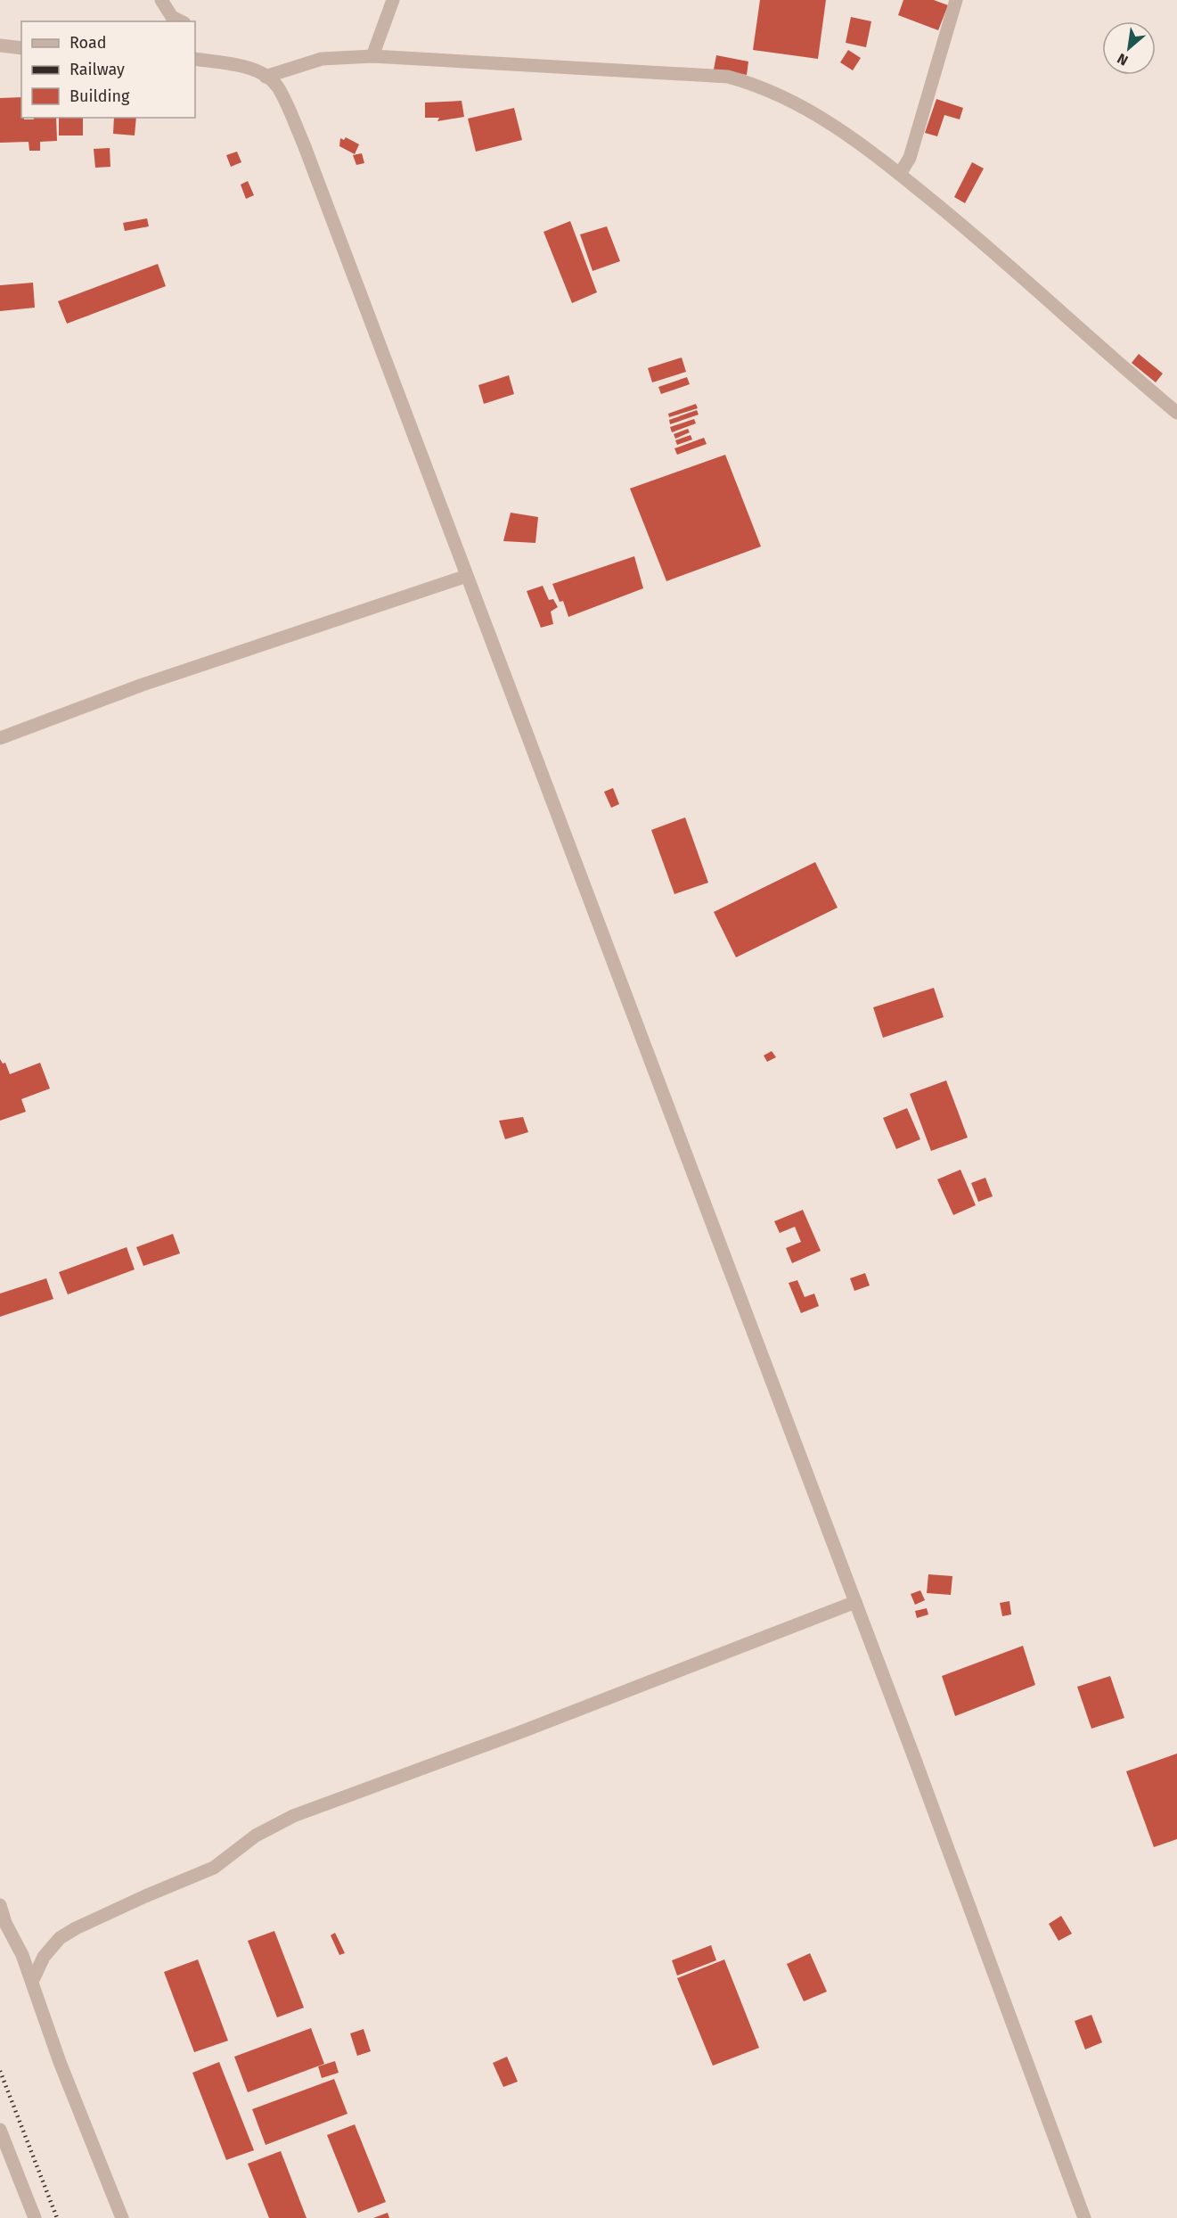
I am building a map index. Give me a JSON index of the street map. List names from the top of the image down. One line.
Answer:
{"legend":["Road","Railway","Building"],"north":"bottom left"}
